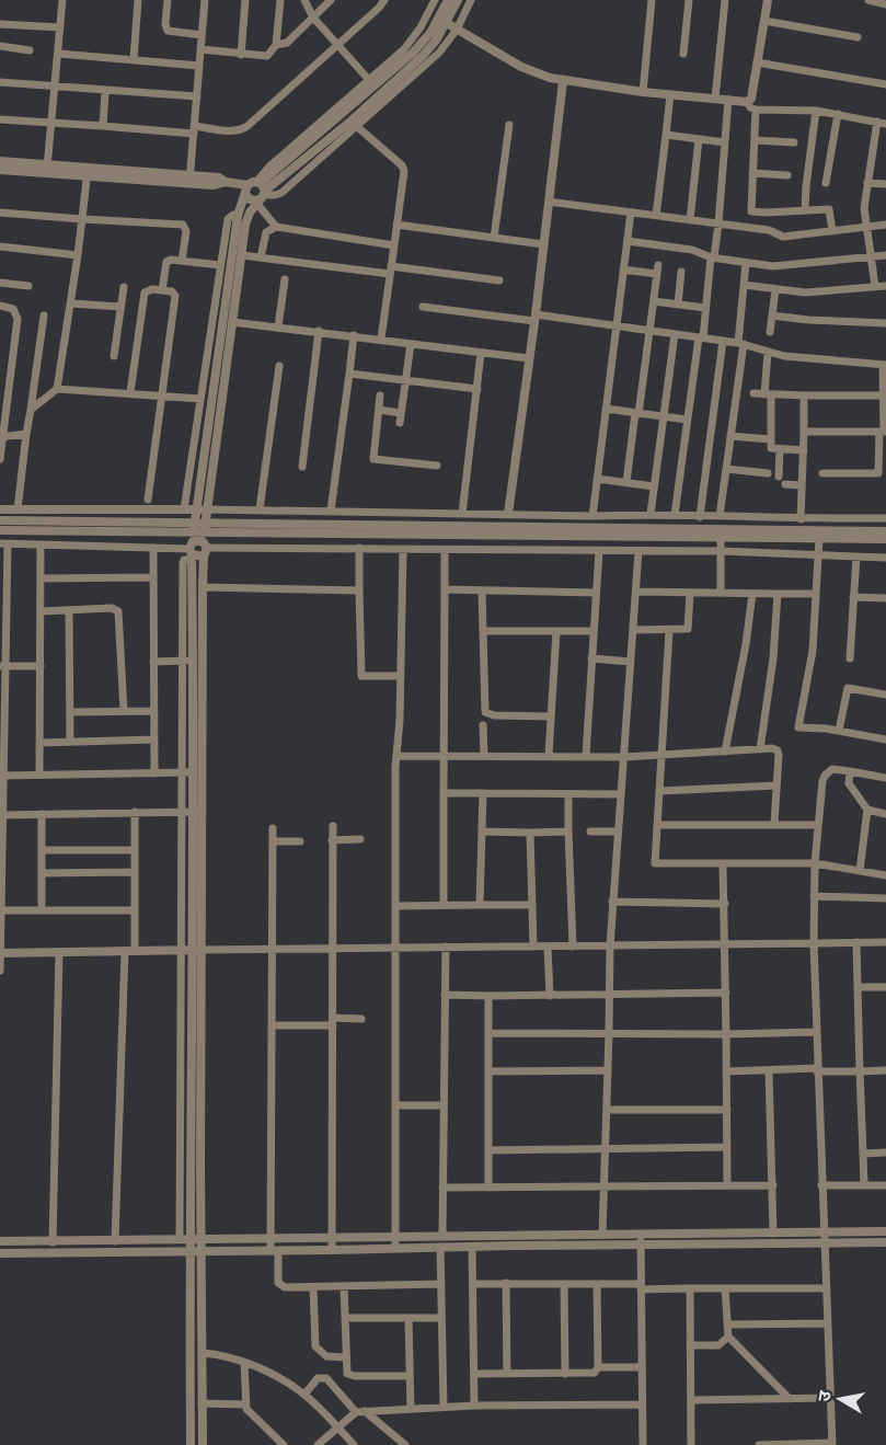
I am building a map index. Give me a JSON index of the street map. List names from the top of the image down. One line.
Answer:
{"north":"left"}
